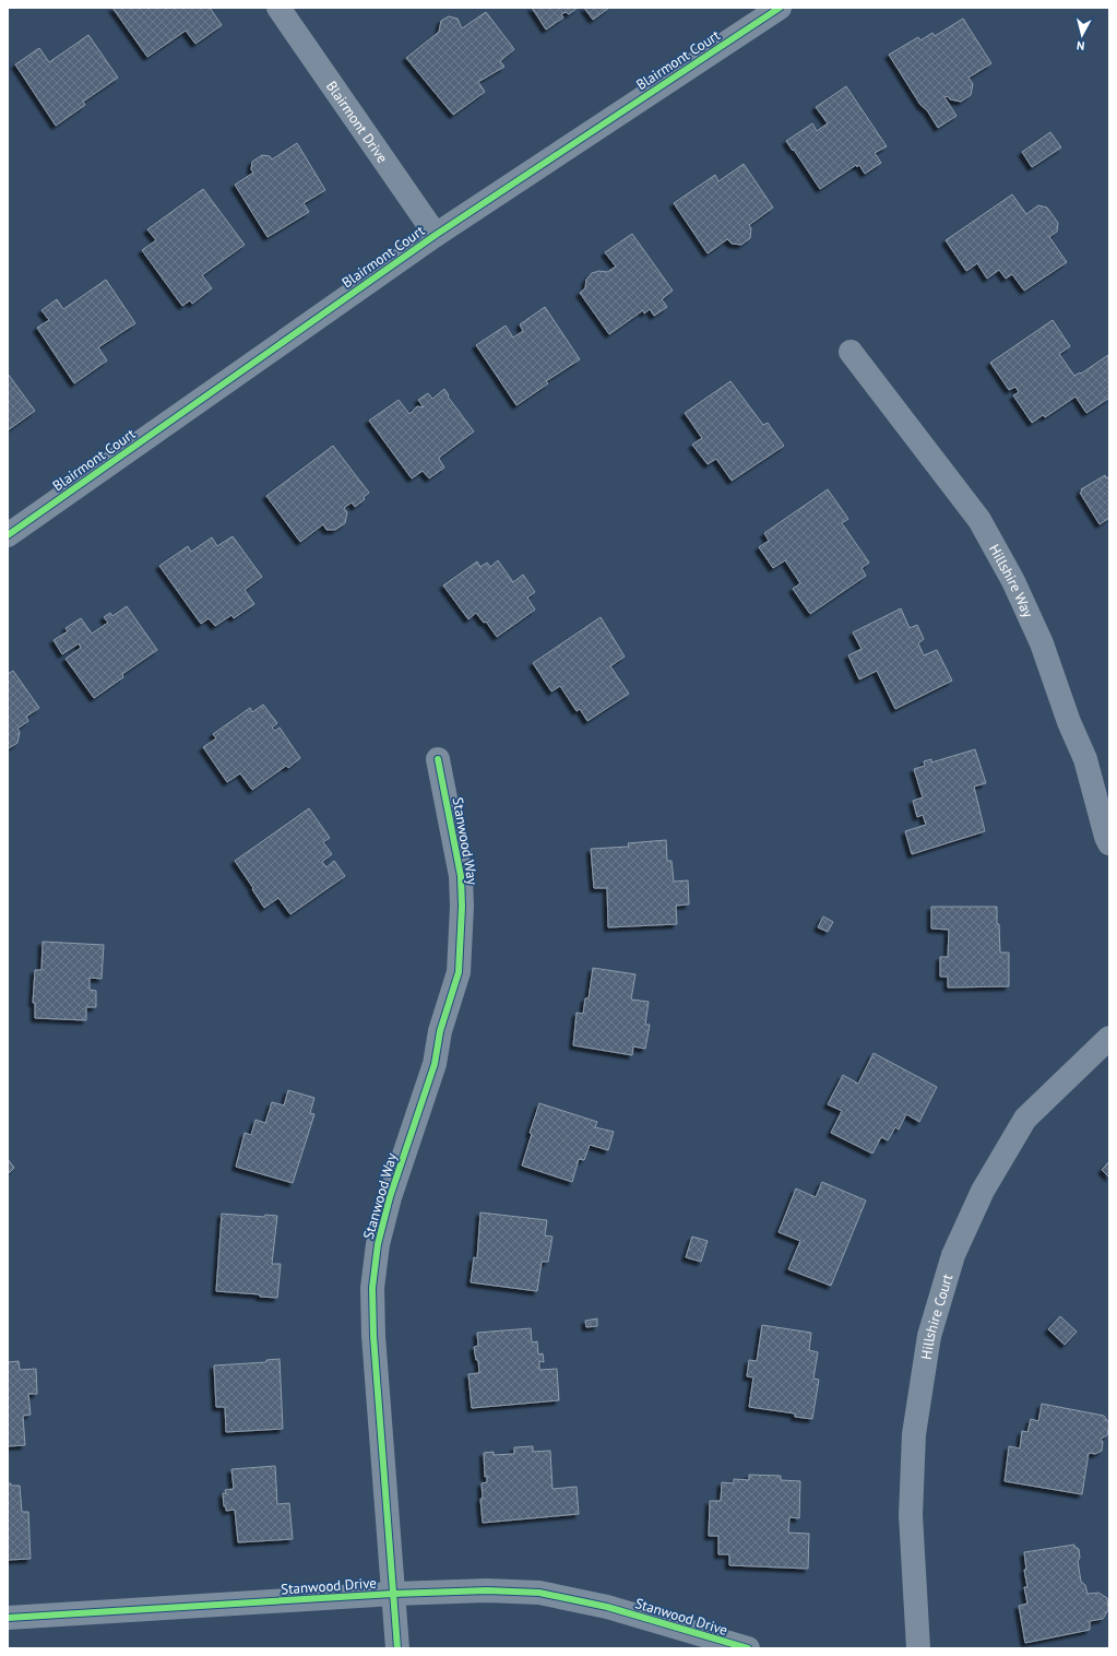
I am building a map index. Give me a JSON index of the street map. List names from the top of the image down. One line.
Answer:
{"streets":{"street":["Blairmont Court","Blairmont Drive","Hillshire Way","Stanwood Way","Hillshire Court","Stanwood Drive"]},"crossings":[["Blairmont Court","Blairmont Drive"],["Stanwood Way","Stanwood Drive"]],"north":"bottom"}
